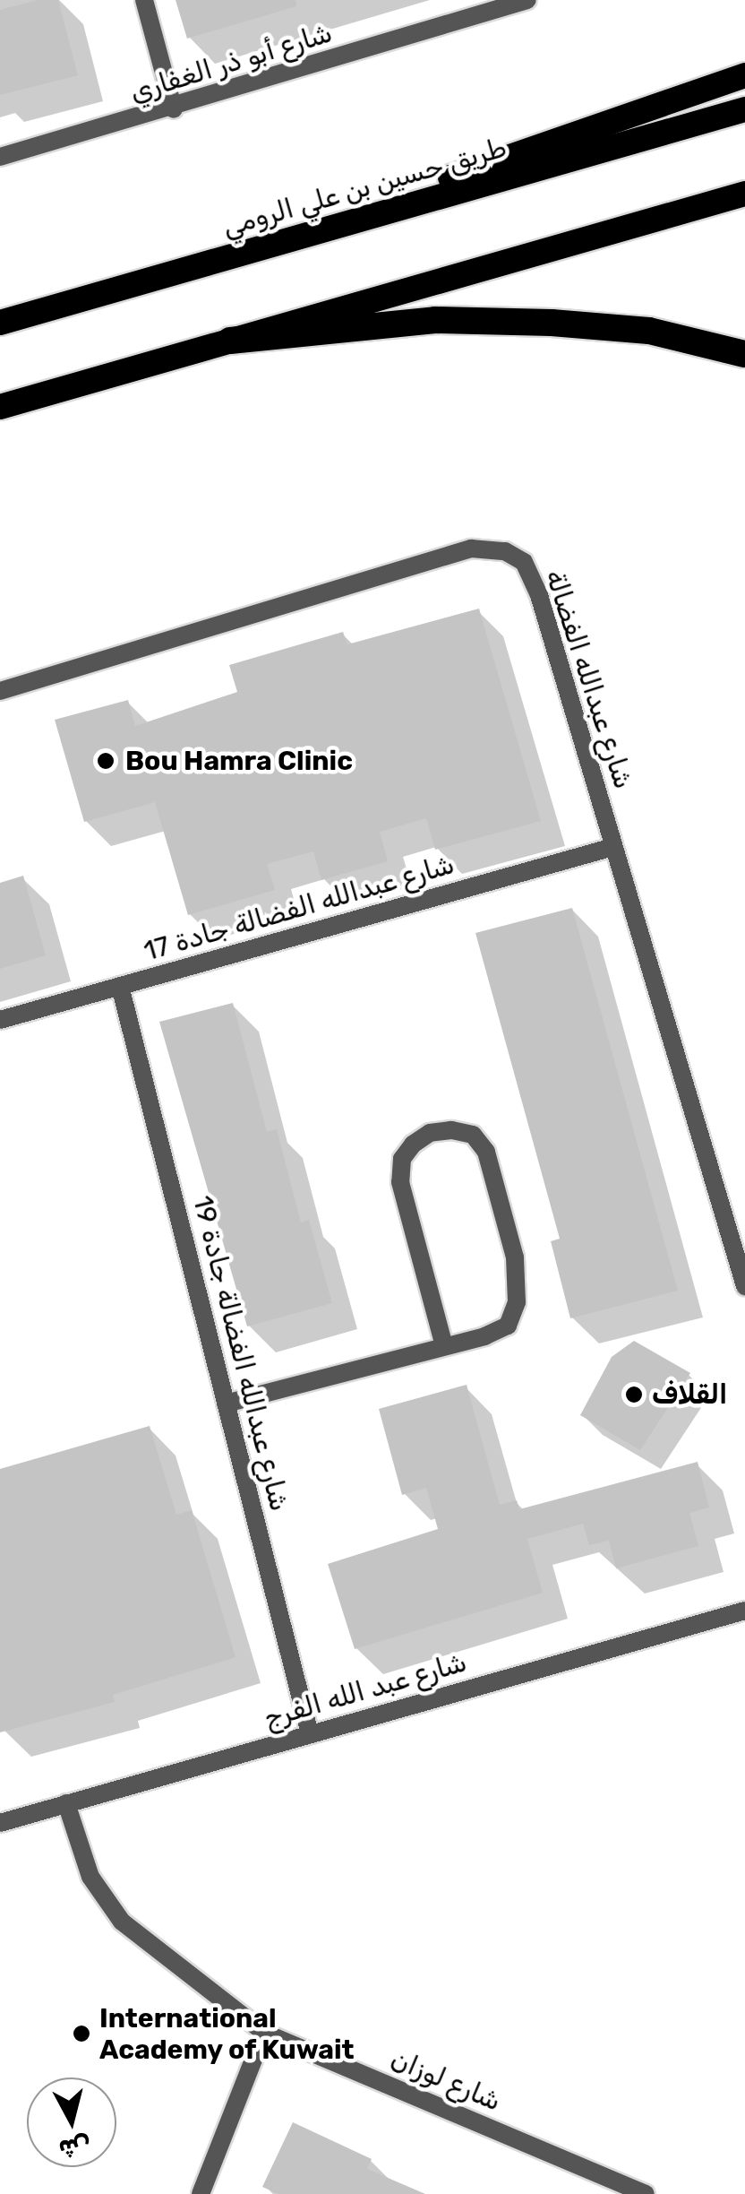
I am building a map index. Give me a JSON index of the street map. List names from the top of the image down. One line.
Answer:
{"streets":{"highway":["طريق حسين بن علي الرومي"],"street":["شارع أبو ذر الغفاري","شارع عبدالله الفضالة","شارع عبدالله الفضالة جادة 17","شارع عبدالله الفضالة جادة 19","شارع عبد الله الفرج","شارع لوزان"]},"crossings":[["شارع عبدالله الفضالة","شارع عبدالله الفضالة جادة 17"],["شارع عبدالله الفضالة جادة 17","شارع عبدالله الفضالة جادة 19"],["شارع عبدالله الفضالة جادة 19","شارع عبد الله الفرج"],["شارع عبد الله الفرج","شارع لوزان"]],"places":["Bou Hamra Clinic","القلاف","International Academy of Kuwait"],"north":"bottom"}
